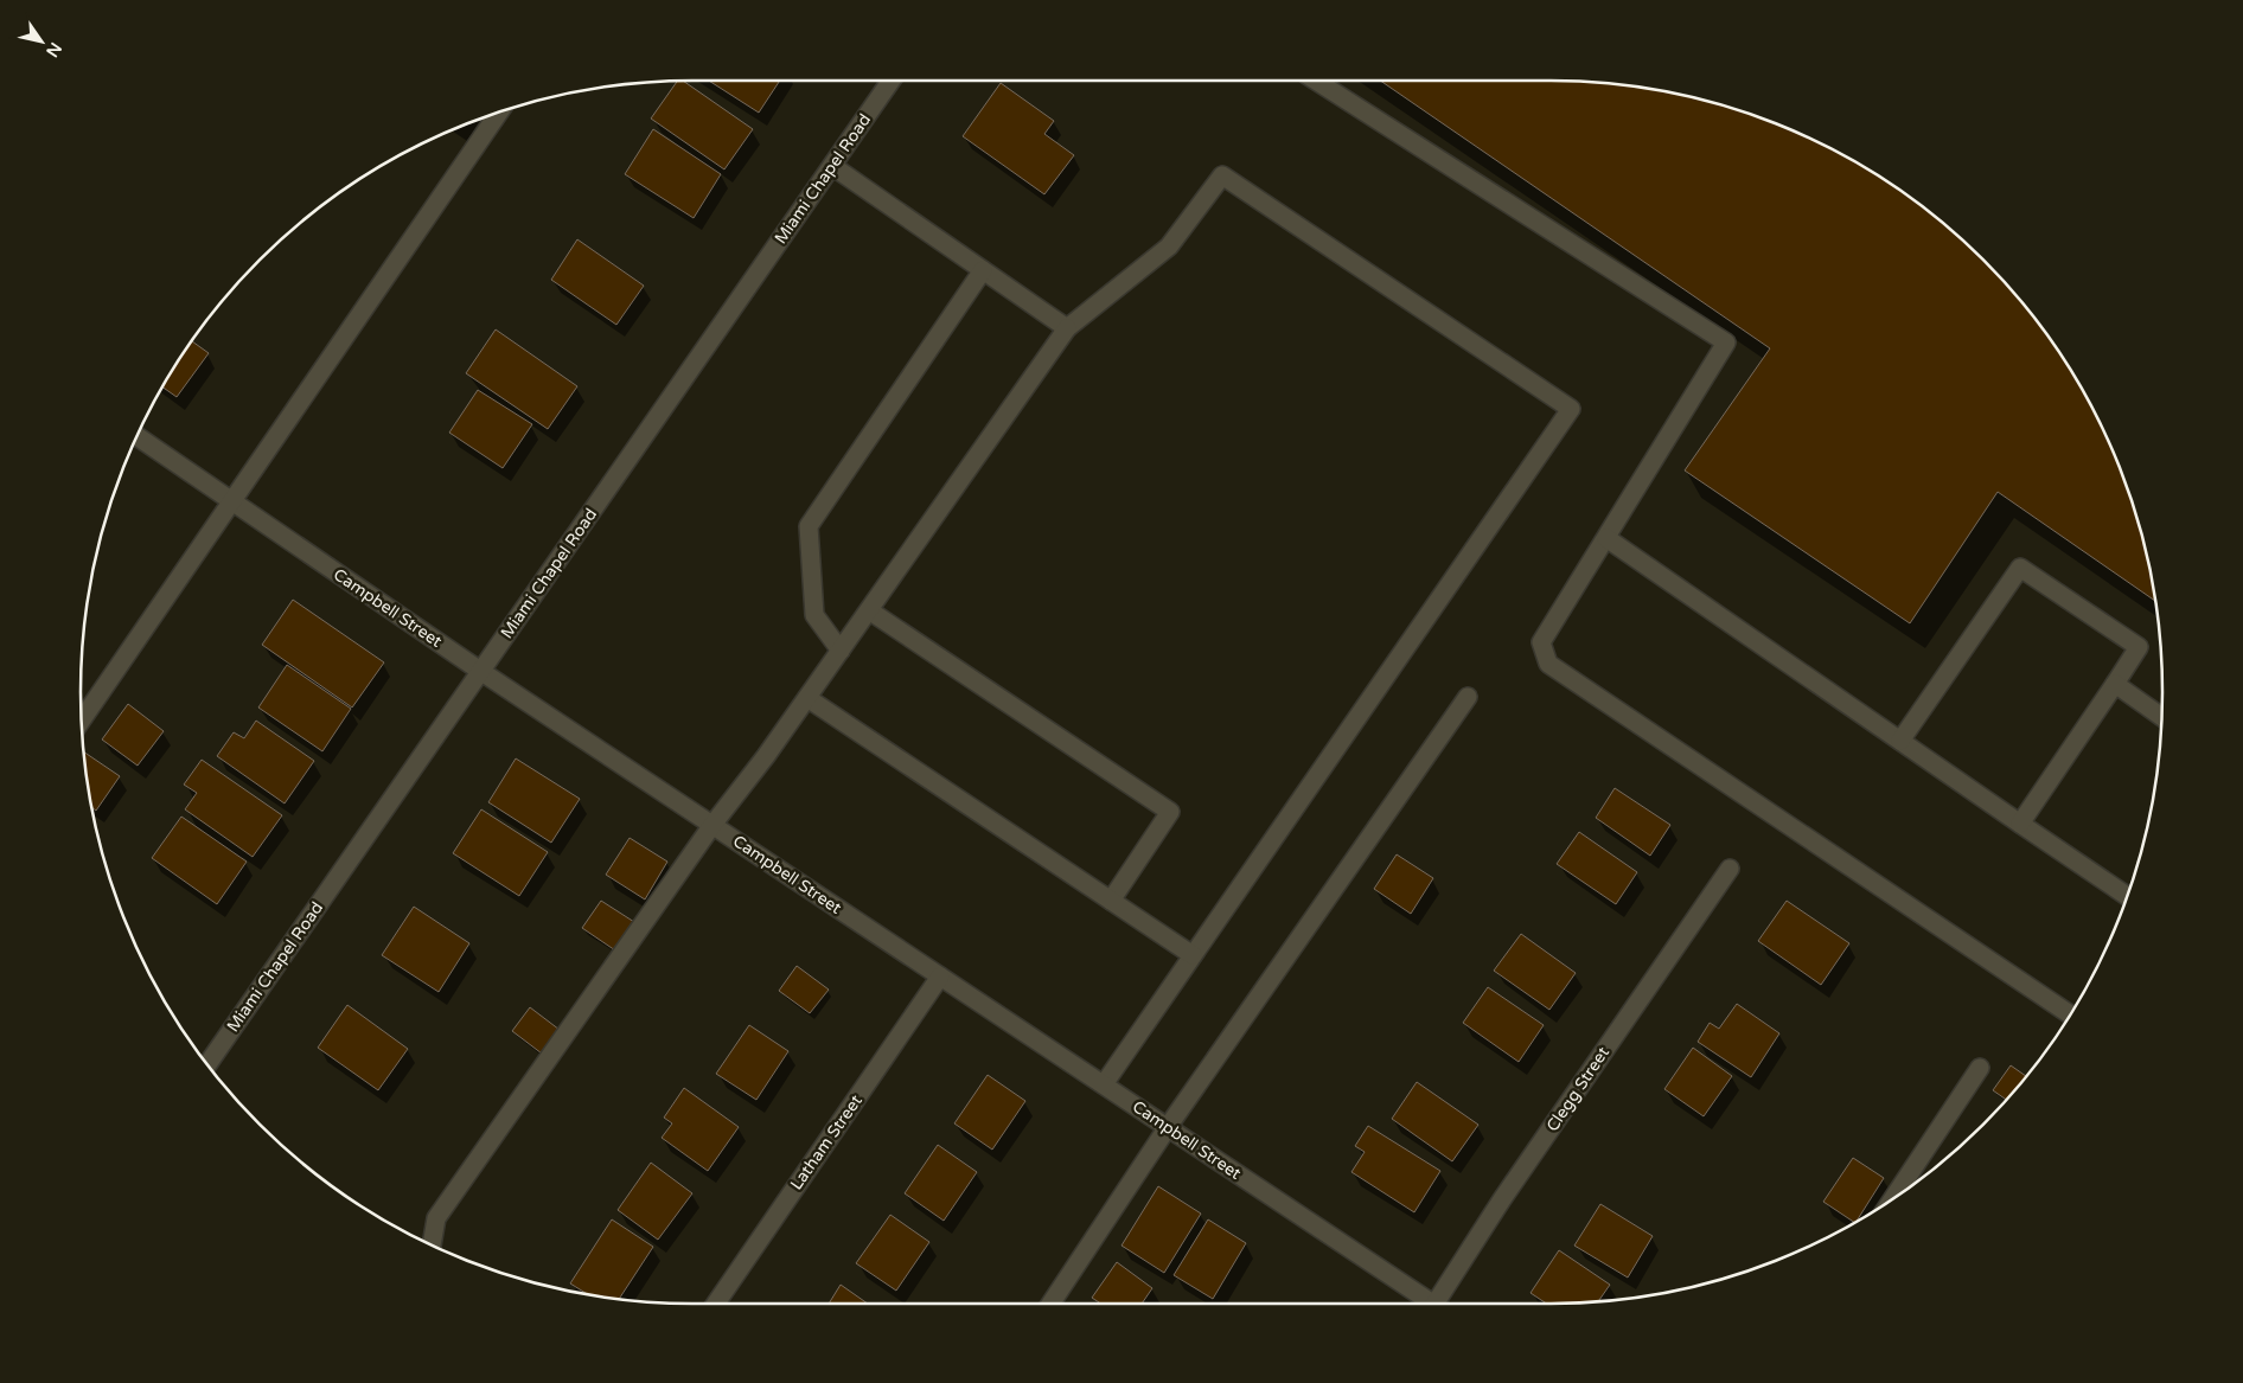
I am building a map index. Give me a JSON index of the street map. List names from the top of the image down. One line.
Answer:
{"streets":{"street":["Miami Chapel Road","Campbell Street","Clegg Street","Latham Street"]},"crossings":[["Miami Chapel Road","Campbell Street"],["Campbell Street","Latham Street"]],"north":"bottom right"}
